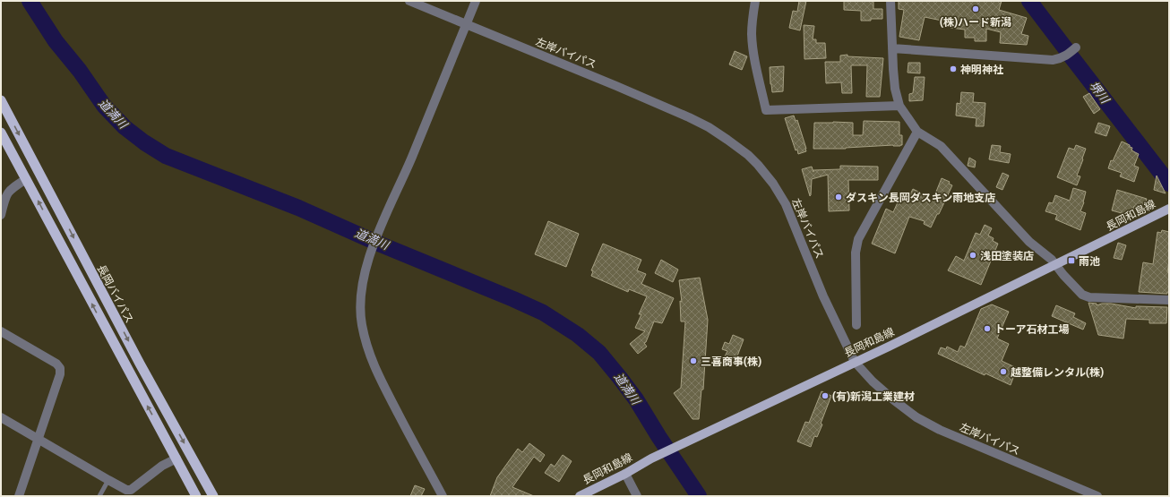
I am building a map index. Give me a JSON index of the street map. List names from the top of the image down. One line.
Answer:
{"streets":{"highway":["長岡バイパス"],"main road":["長岡和島線"],"street":["左岸バイパス"]},"crossings":[["左岸バイパス","長岡和島線"]],"water":["堺川","道満川"],"places":{"other":["(株)ハード新潟","神明神社","ダスキン長岡ダスキン雨地支店","浅田塗装店","トーア石材工場","三喜商事(株)","越整備レンタル(株)","(有)新潟工業建材"],"transit":["雨池"]}}
